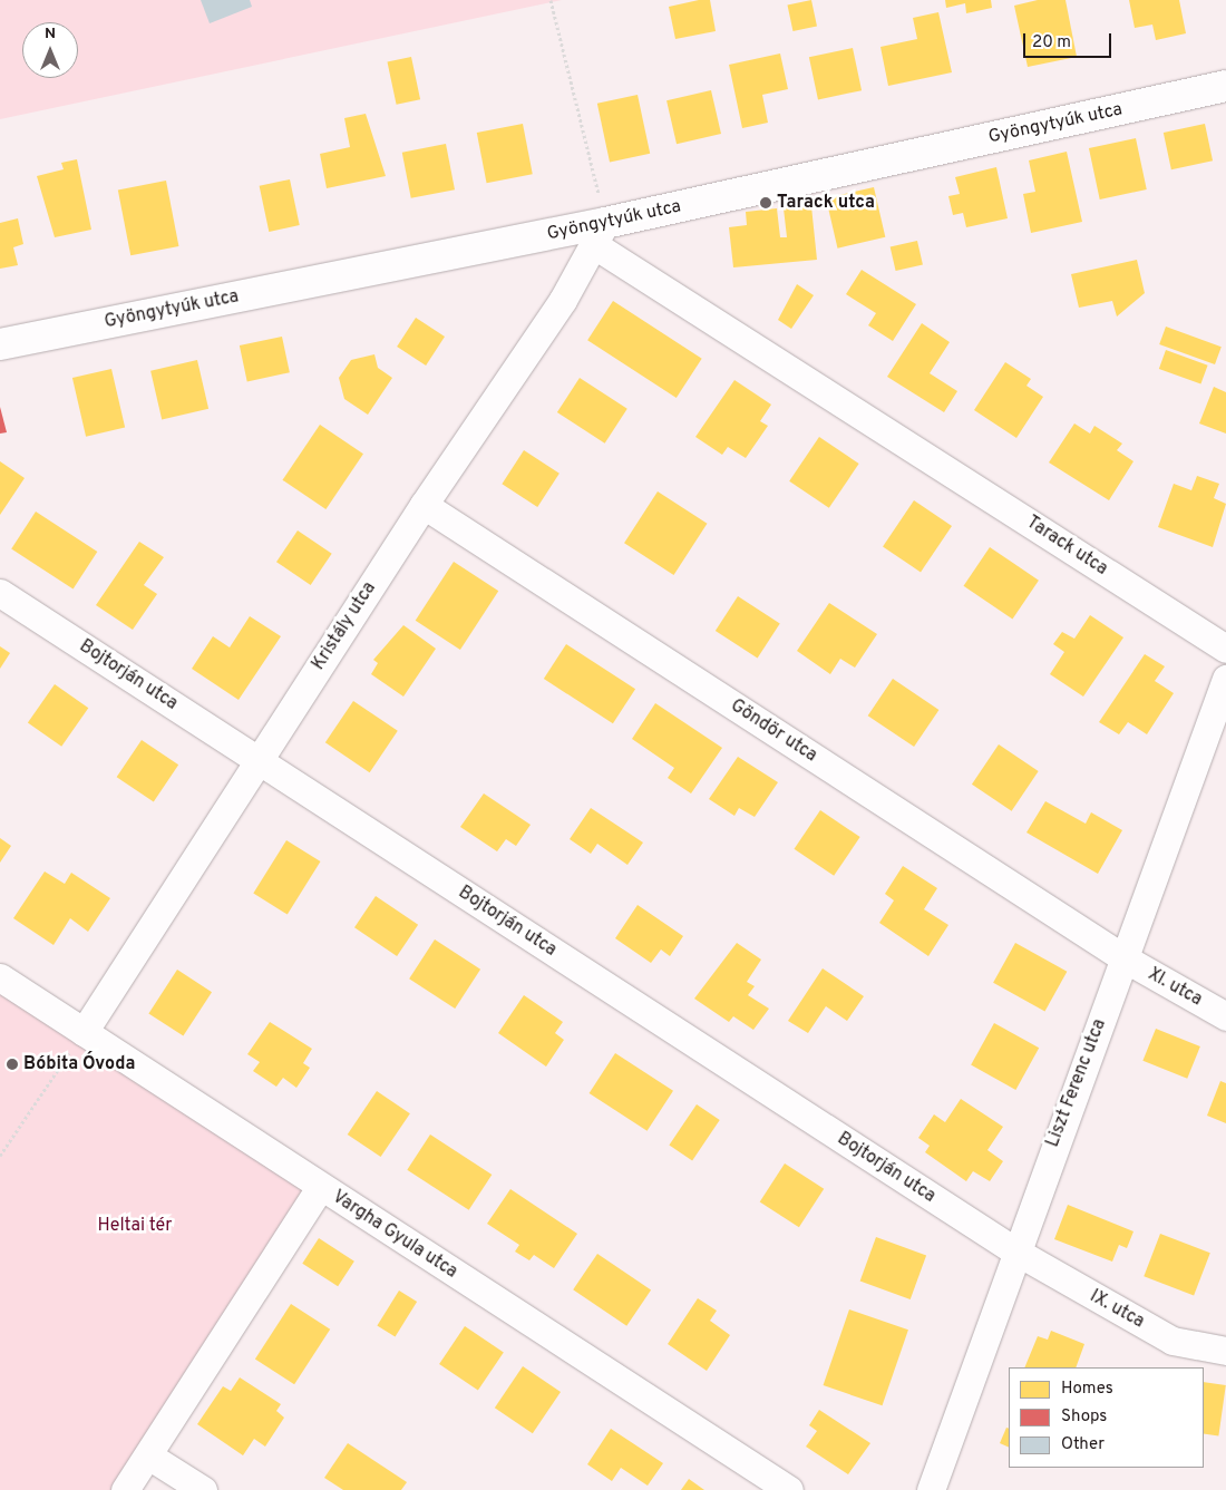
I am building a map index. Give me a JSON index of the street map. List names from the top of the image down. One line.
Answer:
{"streets":{"street":["Gyöngytyúk utca","Tarack utca","Kristály utca","Bojtorján utca","Göndör utca","XI. utca","Liszt Ferenc utca","Vargha Gyula utca","IX. utca"]},"crossings":[["Gyöngytyúk utca","Tarack utca"],["Gyöngytyúk utca","Kristály utca"],["Tarack utca","Kristály utca"],["Kristály utca","Bojtorján utca"],["Kristály utca","Göndör utca"],["Kristály utca","Vargha Gyula utca"],["Bojtorján utca","Liszt Ferenc utca"],["Bojtorján utca","IX. utca"],["Göndör utca","XI. utca"],["Göndör utca","Liszt Ferenc utca"],["XI. utca","Liszt Ferenc utca"],["Liszt Ferenc utca","IX. utca"]],"parks":["Heltai tér"],"places":["Tarack utca","Bóbita Óvoda"],"legend":["Homes","Shops","Other"],"scale_bar":"20 m","north":"top"}
